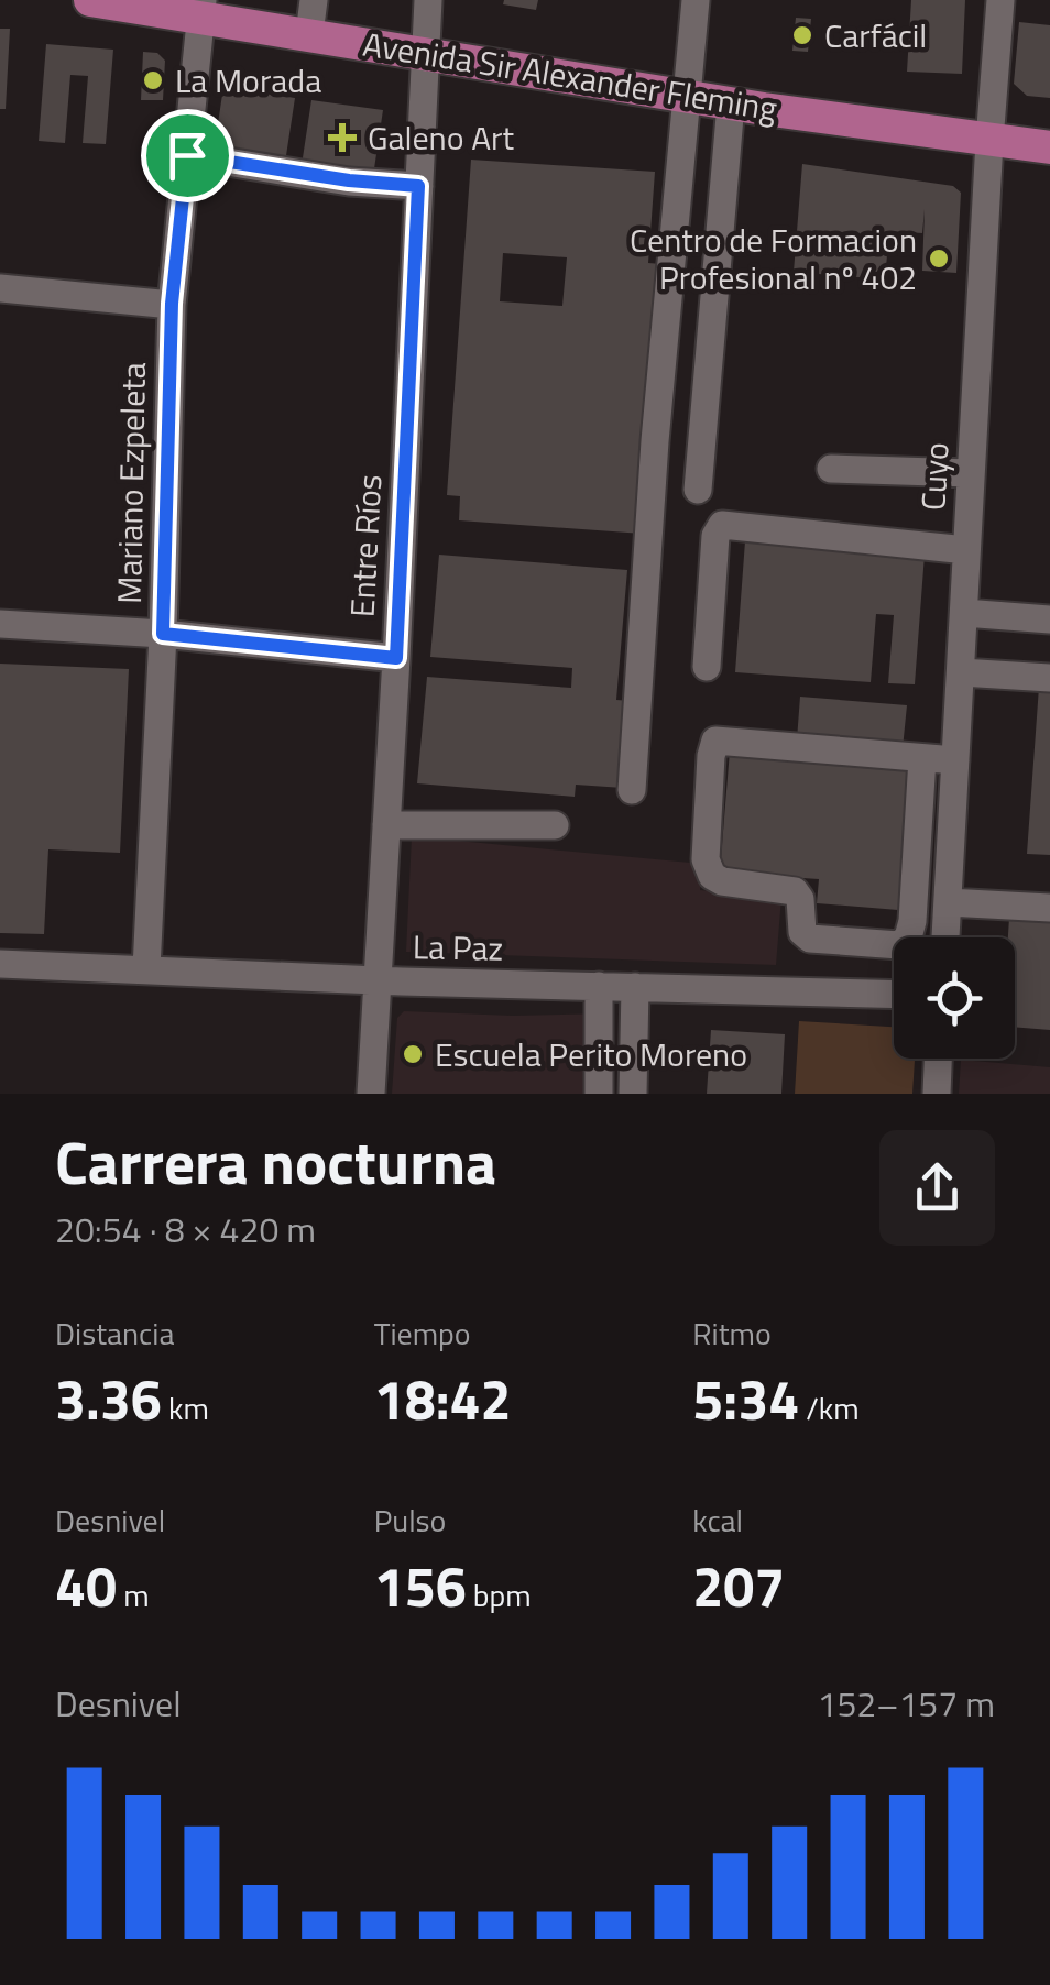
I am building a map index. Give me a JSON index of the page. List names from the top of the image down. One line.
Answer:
{"streets":{"main road":["Avenida Sir Alexander Fleming"],"street":["Cuyo","Mariano Ezpeleta","Entre Ríos","La Paz"]},"crossings":[["Avenida Sir Alexander Fleming","Cuyo"],["Avenida Sir Alexander Fleming","Mariano Ezpeleta"],["Avenida Sir Alexander Fleming","Entre Ríos"],["Mariano Ezpeleta","La Paz"],["Entre Ríos","La Paz"]],"places":{"other":["Carfácil","La Morada","Centro de Formacion Profesional nº 402","Escuela Perito Moreno"],"health":["Galeno Art"]},"page":{"heading":["Carrera nocturna","20:54 · 8 × 420 m"],"stats":[["Distancia","3.36 km"],["Tiempo","18:42"],["Ritmo","5:34 /km"],["Desnivel","40 m"],["Pulso","156 bpm"],["kcal","207"]],"chart":["Desnivel","152–157 m"]}}
